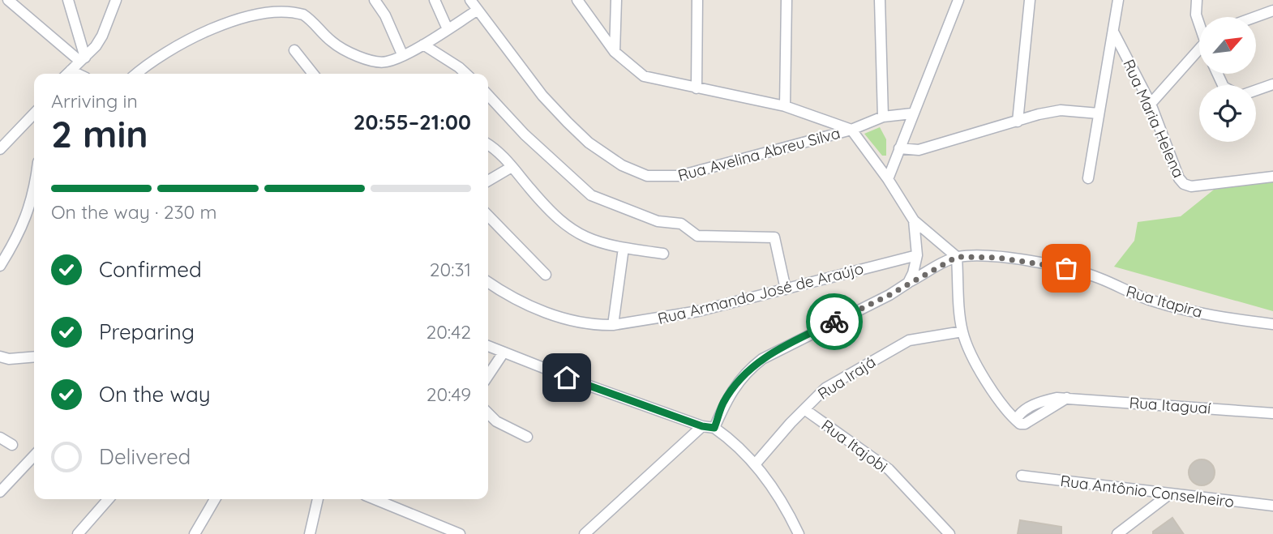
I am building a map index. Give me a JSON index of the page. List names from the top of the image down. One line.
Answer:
{"streets":{"street":["Rua Maria Helena","Rua Avelina Abreu Silva","Rua Armando José de Araújo","Rua Itapira","Rua Irajá","Rua Itaguaí","Rua Itajobi","Rua Antônio Conselheiro"]},"crossings":[["Rua Itapira","Rua Itaguaí"],["Rua Irajá","Rua Itaguaí"],["Rua Irajá","Rua Itajobi"]],"north":"top right","page":{"heading":["2 min","Arriving in","20:55–21:00"],"bar":"On the way · 230 m","list":[["Confirmed","20:31"],["Preparing","20:42"],["On the way","20:49"],"Delivered"]}}
